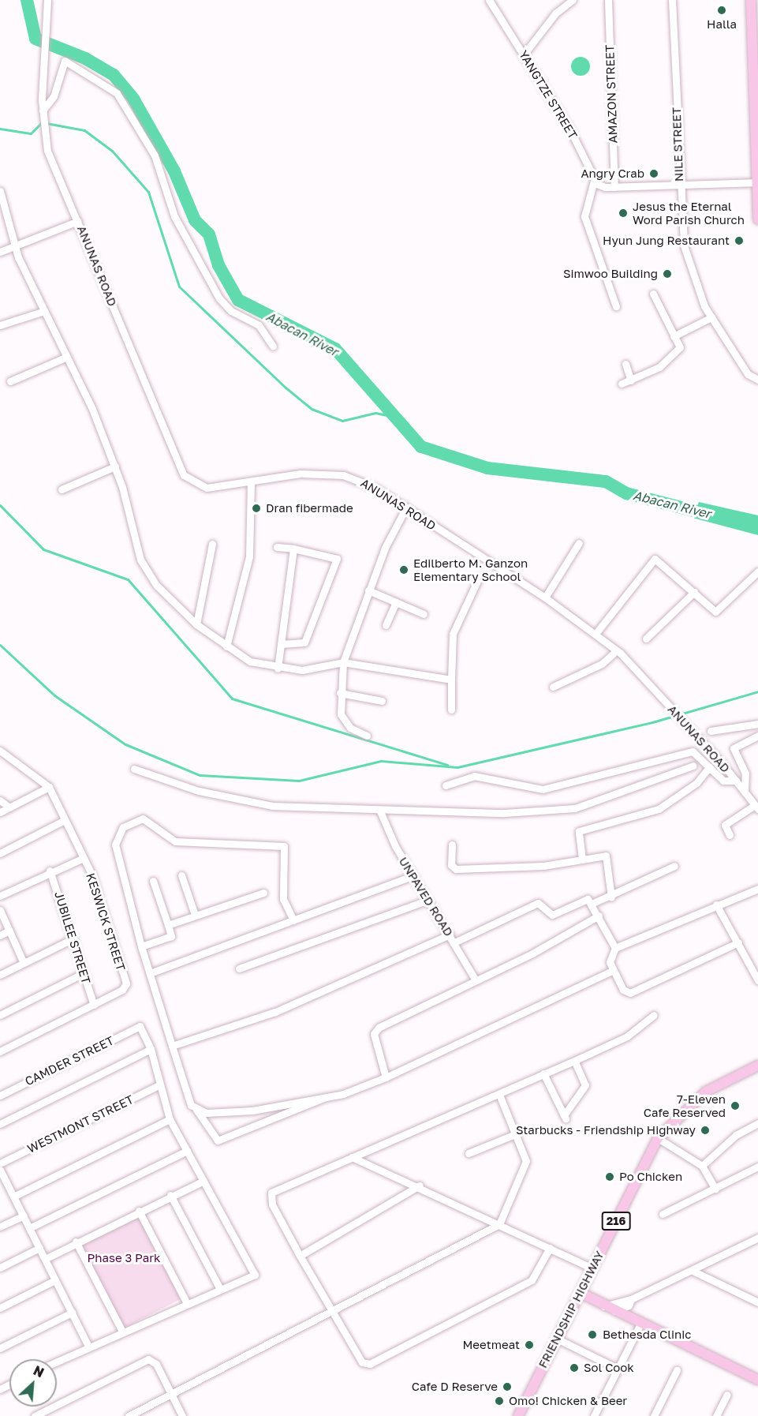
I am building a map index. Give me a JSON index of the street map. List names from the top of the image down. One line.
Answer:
{"streets":{"main road":["216","FRIENDSHIP HIGHWAY"],"street":["AMAZON STREET","YANGTZE STREET","NILE STREET","ANUNAS ROAD","UNPAVED ROAD","KESWICK STREET","JUBILEE STREET","CAMDER STREET","WESTMONT STREET"]},"crossings":[["KESWICK STREET","JUBILEE STREET"]],"water":["Abacan River"],"parks":["Phase 3 Park"],"places":["Halla","Angry Crab","Jesus the Eternal Word Parish Church","Hyun Jung Restaurant","Simwoo Building","Dran fibermade","Edilberto M. Ganzon Elementary School","7-Eleven Cafe Reserved","Starbucks - Friendship Highway","Po Chicken","Bethesda Clinic","Meetmeat","Sol Cook","Cafe D Reserve","Omo! Chicken & Beer"],"north":"top right"}
